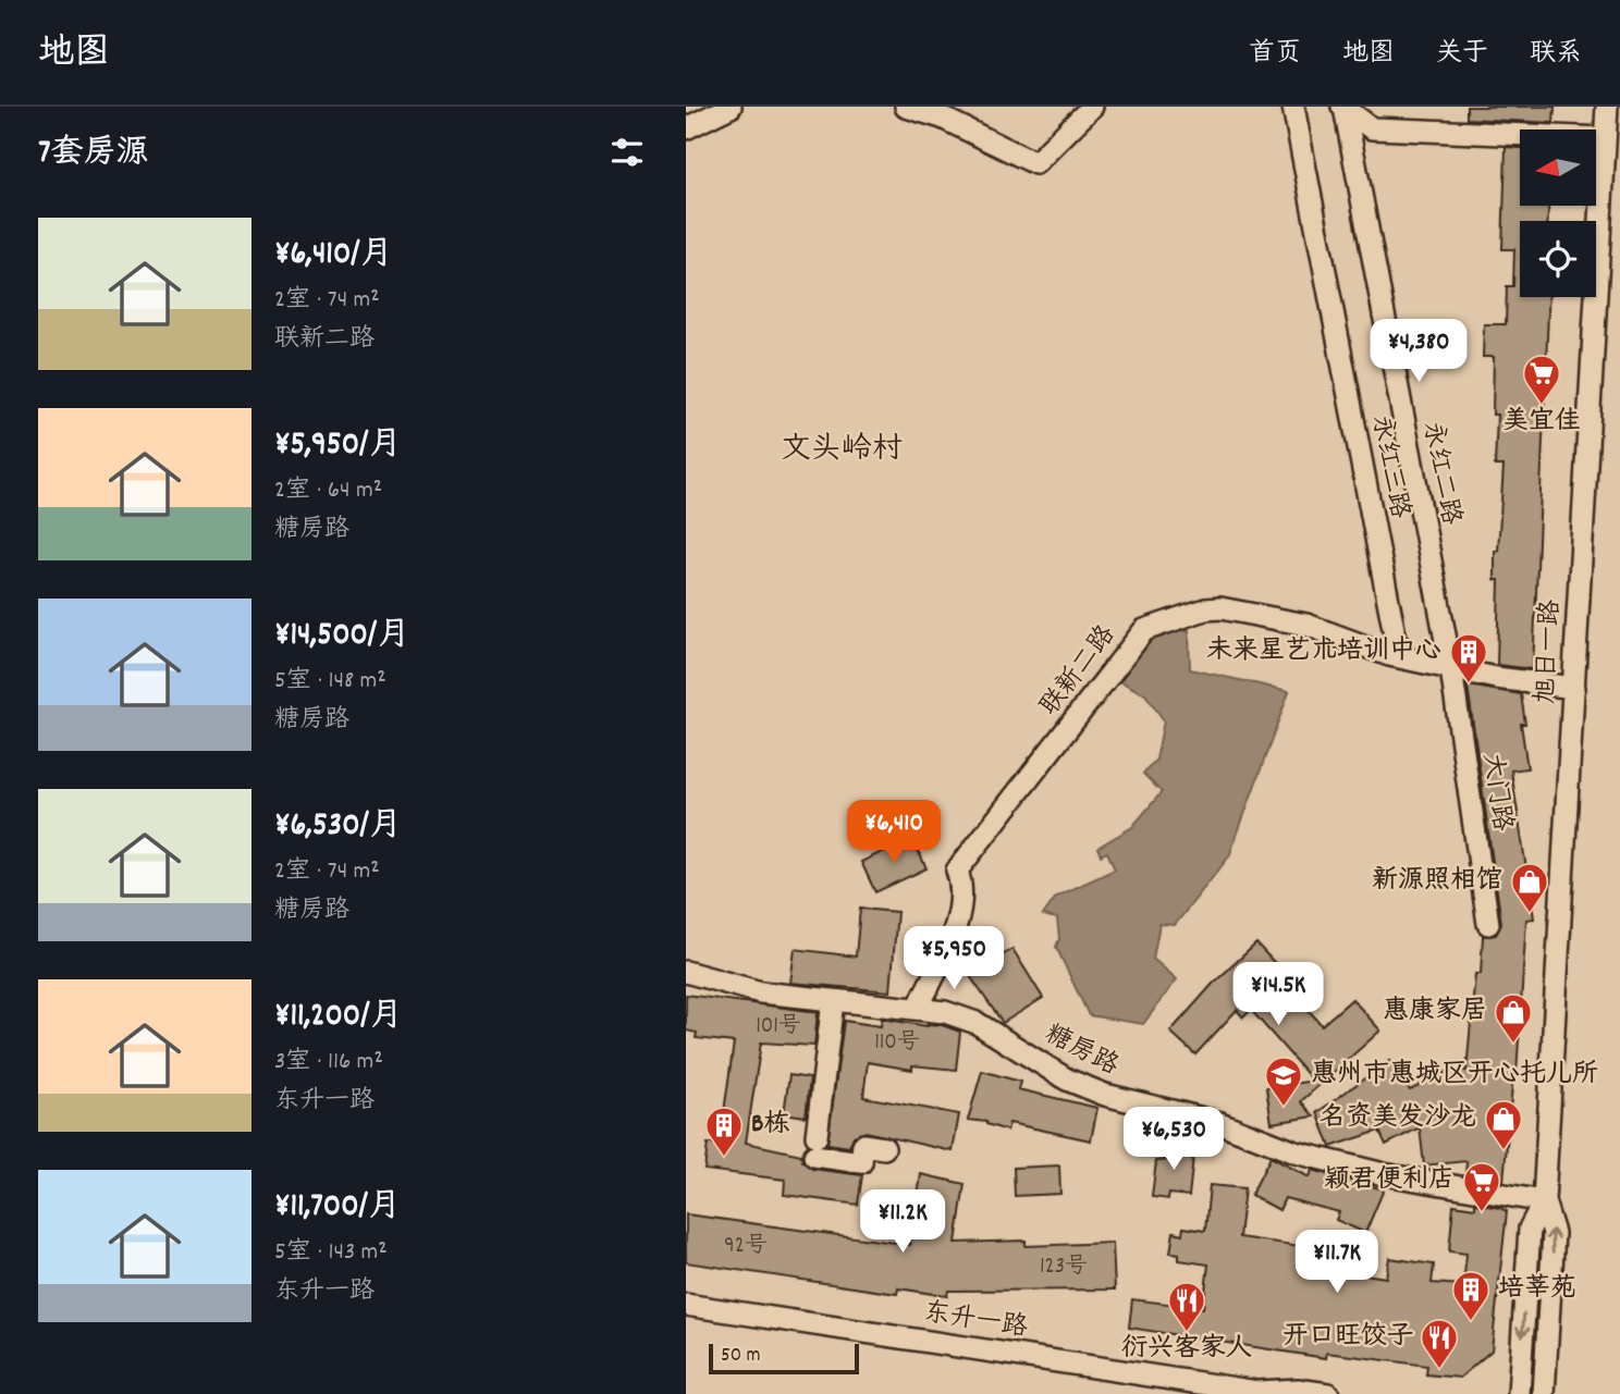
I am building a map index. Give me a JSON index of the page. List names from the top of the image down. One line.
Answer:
{"streets":{"street":["永红三路","永红二路","旭日一路","联新二路","大门路","糖房路","东升一路"]},"crossings":[["永红三路","联新二路"],["永红二路","联新二路"],["永红二路","大门路"],["旭日一路","联新二路"],["旭日一路","糖房路"],["联新二路","大门路"],["联新二路","糖房路"]],"districts":["文头岭村"],"places":{"supermarket":["美宜佳","颖君便利店"],"building":["未来星艺术培训中心","B栋","培莘苑"],"shop":["新源照相馆","惠康家居","名资美发沙龙"],"school or university":["惠州市惠城区开心托儿所"],"restaurant":["衍兴客家人","开口旺饺子"]},"house_numbers":["101号","110号","92号","123号"],"scale_bar":"50 m","north":"left","page":{"header":"地图","nav":["首页","地图","关于","联系"],"heading":"7套房源","list":[{"name":"¥6,410/月","note":"2室 · 74 m² · 联新二路"},{"name":"¥5,950/月","note":"2室 · 64 m² · 糖房路"},{"name":"¥14,500/月","note":"5室 · 148 m² · 糖房路"},{"name":"¥6,530/月","note":"2室 · 74 m² · 糖房路"},{"name":"¥11,200/月","note":"3室 · 116 m² · 东升一路"},{"name":"¥11,700/月","note":"5室 · 143 m² · 东升一路"}],"price":["¥4,380","¥6,410","¥5,950","¥14.5K","¥6,530","¥11.2K","¥11.7K"],"scale":"50 m"}}
